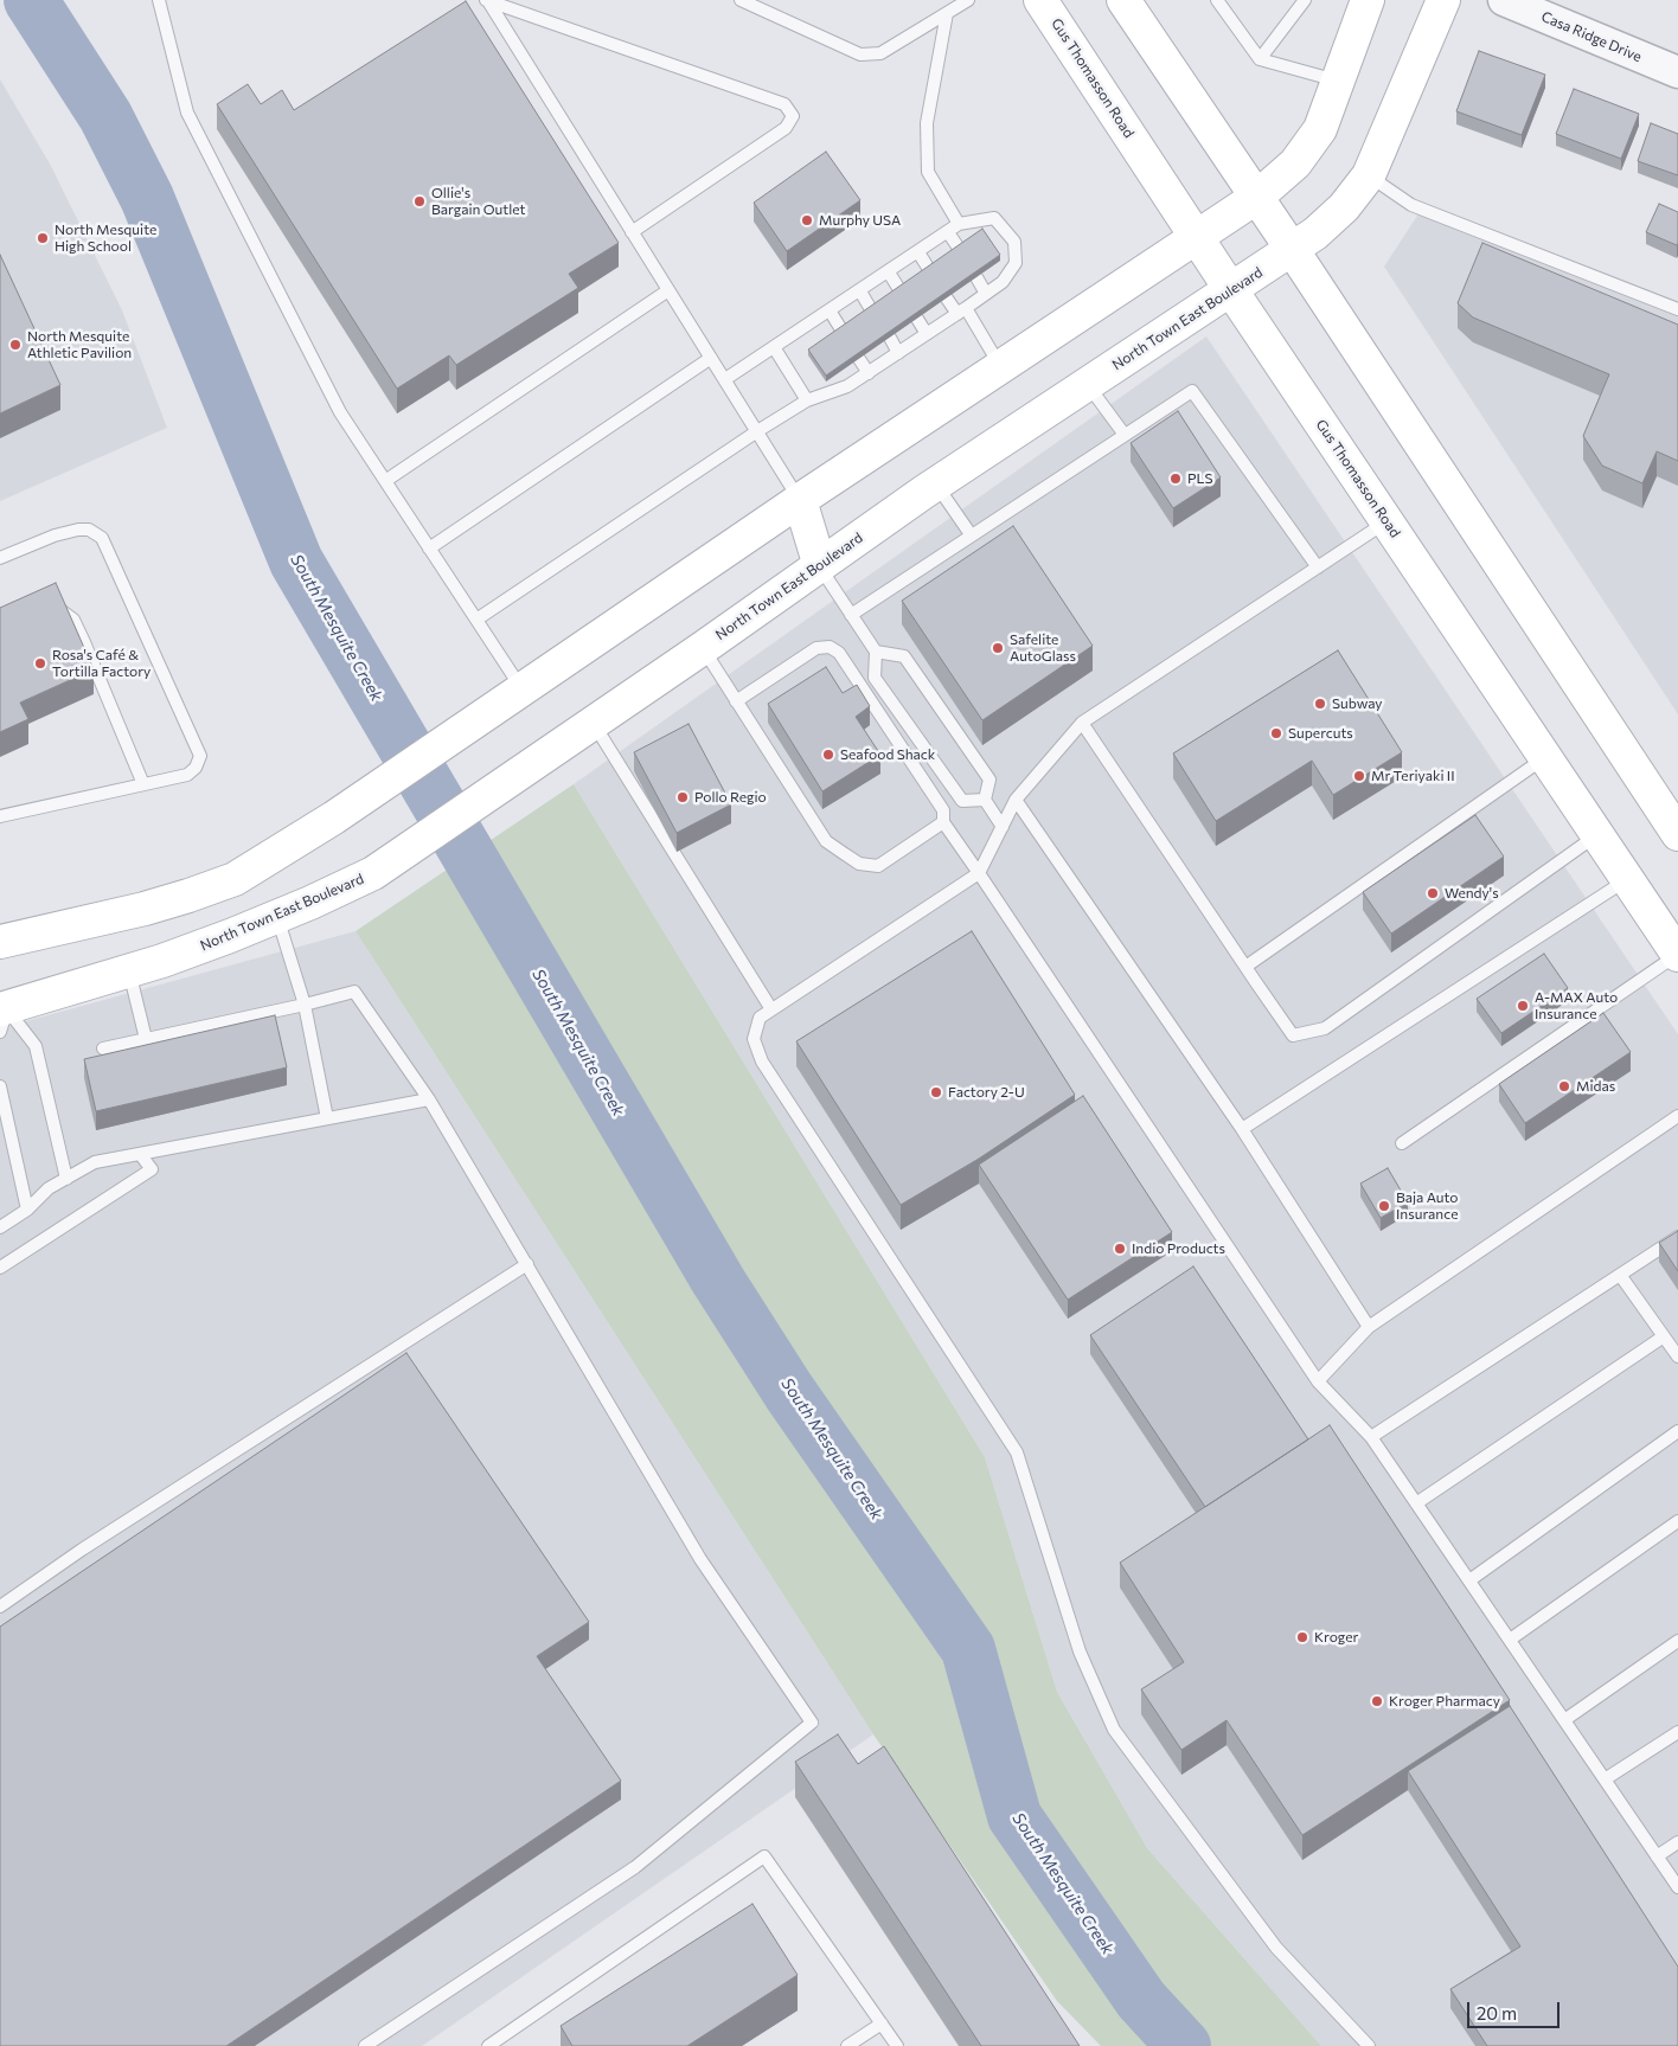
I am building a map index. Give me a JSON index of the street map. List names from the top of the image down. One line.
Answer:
{"streets":{"main road":["Gus Thomasson Road","North Town East Boulevard"],"street":["Casa Ridge Drive"]},"crossings":[["Gus Thomasson Road","North Town East Boulevard"]],"water":["South Mesquite Creek"],"places":["Ollie's Bargain Outlet","Murphy USA","North Mesquite High School","North Mesquite Athletic Pavilion","PLS","Safelite AutoGlass","Rosa's Café & Tortilla Factory","Subway","Supercuts","Seafood Shack","Mr Teriyaki II","Pollo Regio","Wendy's","A-MAX Auto Insurance","Midas","Factory 2-U","Baja Auto Insurance","Indio Products","Kroger","Kroger Pharmacy"],"scale_bar":"20 m"}
